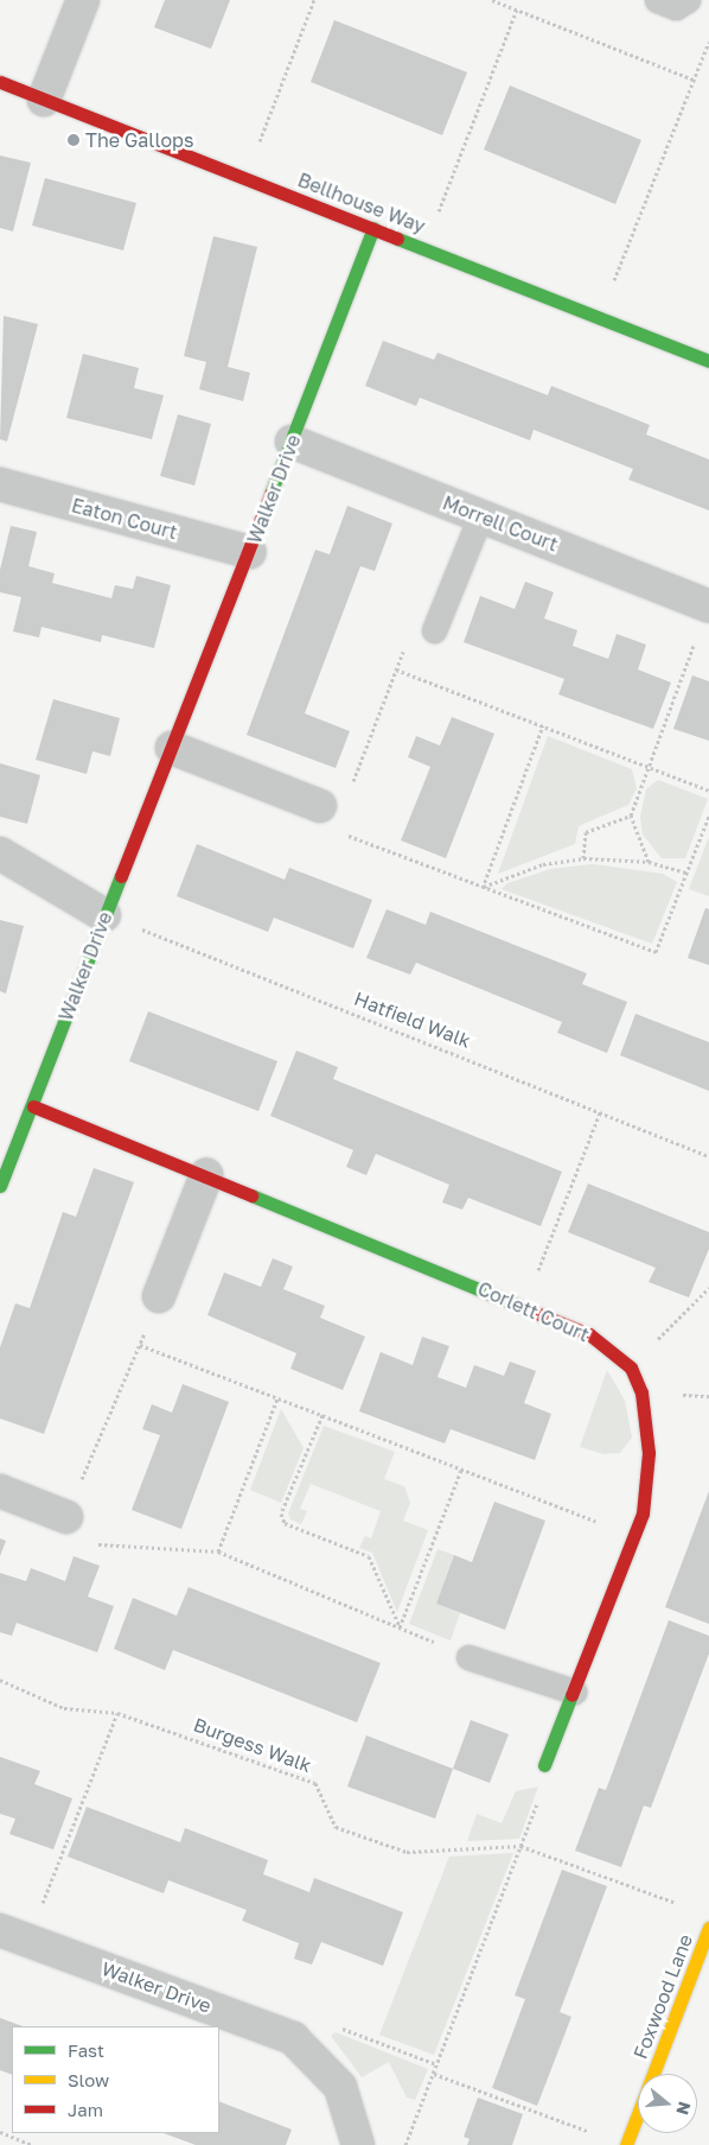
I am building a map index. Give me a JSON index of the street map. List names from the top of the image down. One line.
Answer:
{"streets":{"street":["Bellhouse Way","Walker Drive","Eaton Court","Morrell Court","Corlett Court","Foxwood Lane"],"path":["Hatfield Walk","Burgess Walk"]},"crossings":[["Bellhouse Way","Walker Drive"],["Walker Drive","Eaton Court"],["Walker Drive","Morrell Court"],["Walker Drive","Hatfield Walk"],["Walker Drive","Corlett Court"]],"places":["The Gallops"],"legend":["Fast","Slow","Jam"],"north":"right"}
